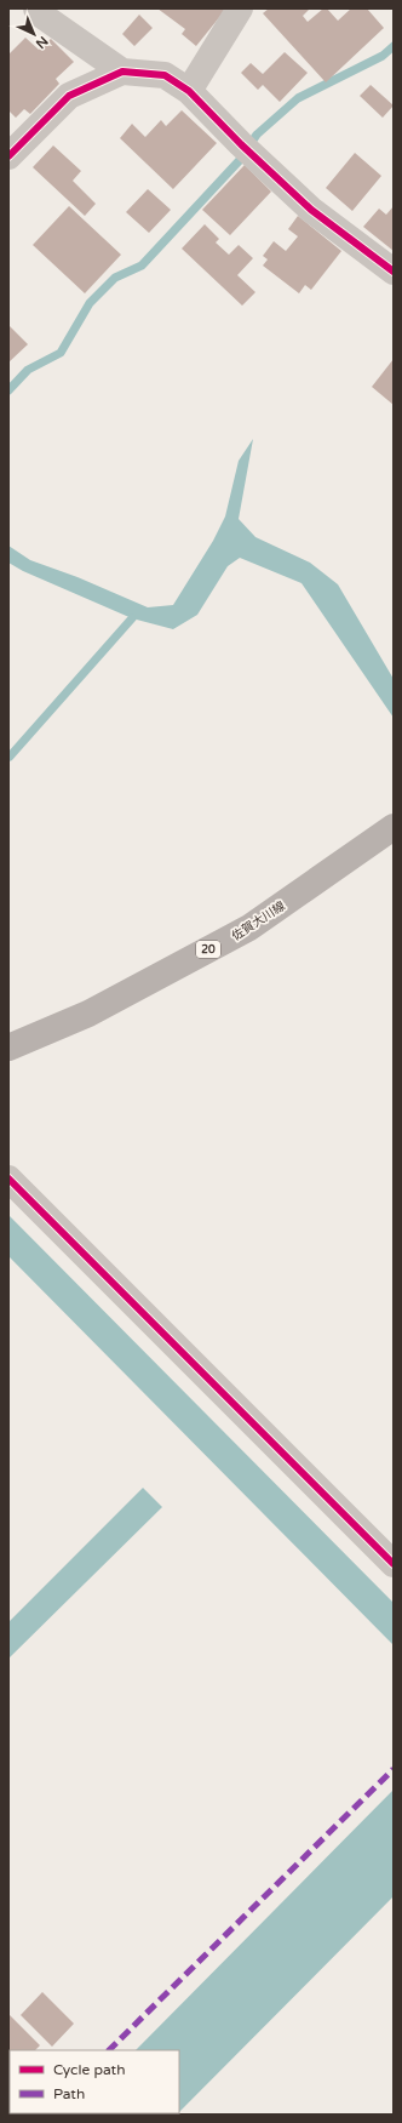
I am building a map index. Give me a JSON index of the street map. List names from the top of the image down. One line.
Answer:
{"streets":{"main road":["佐賀大川線","20"]},"legend":["Cycle path","Path"],"north":"bottom right"}
